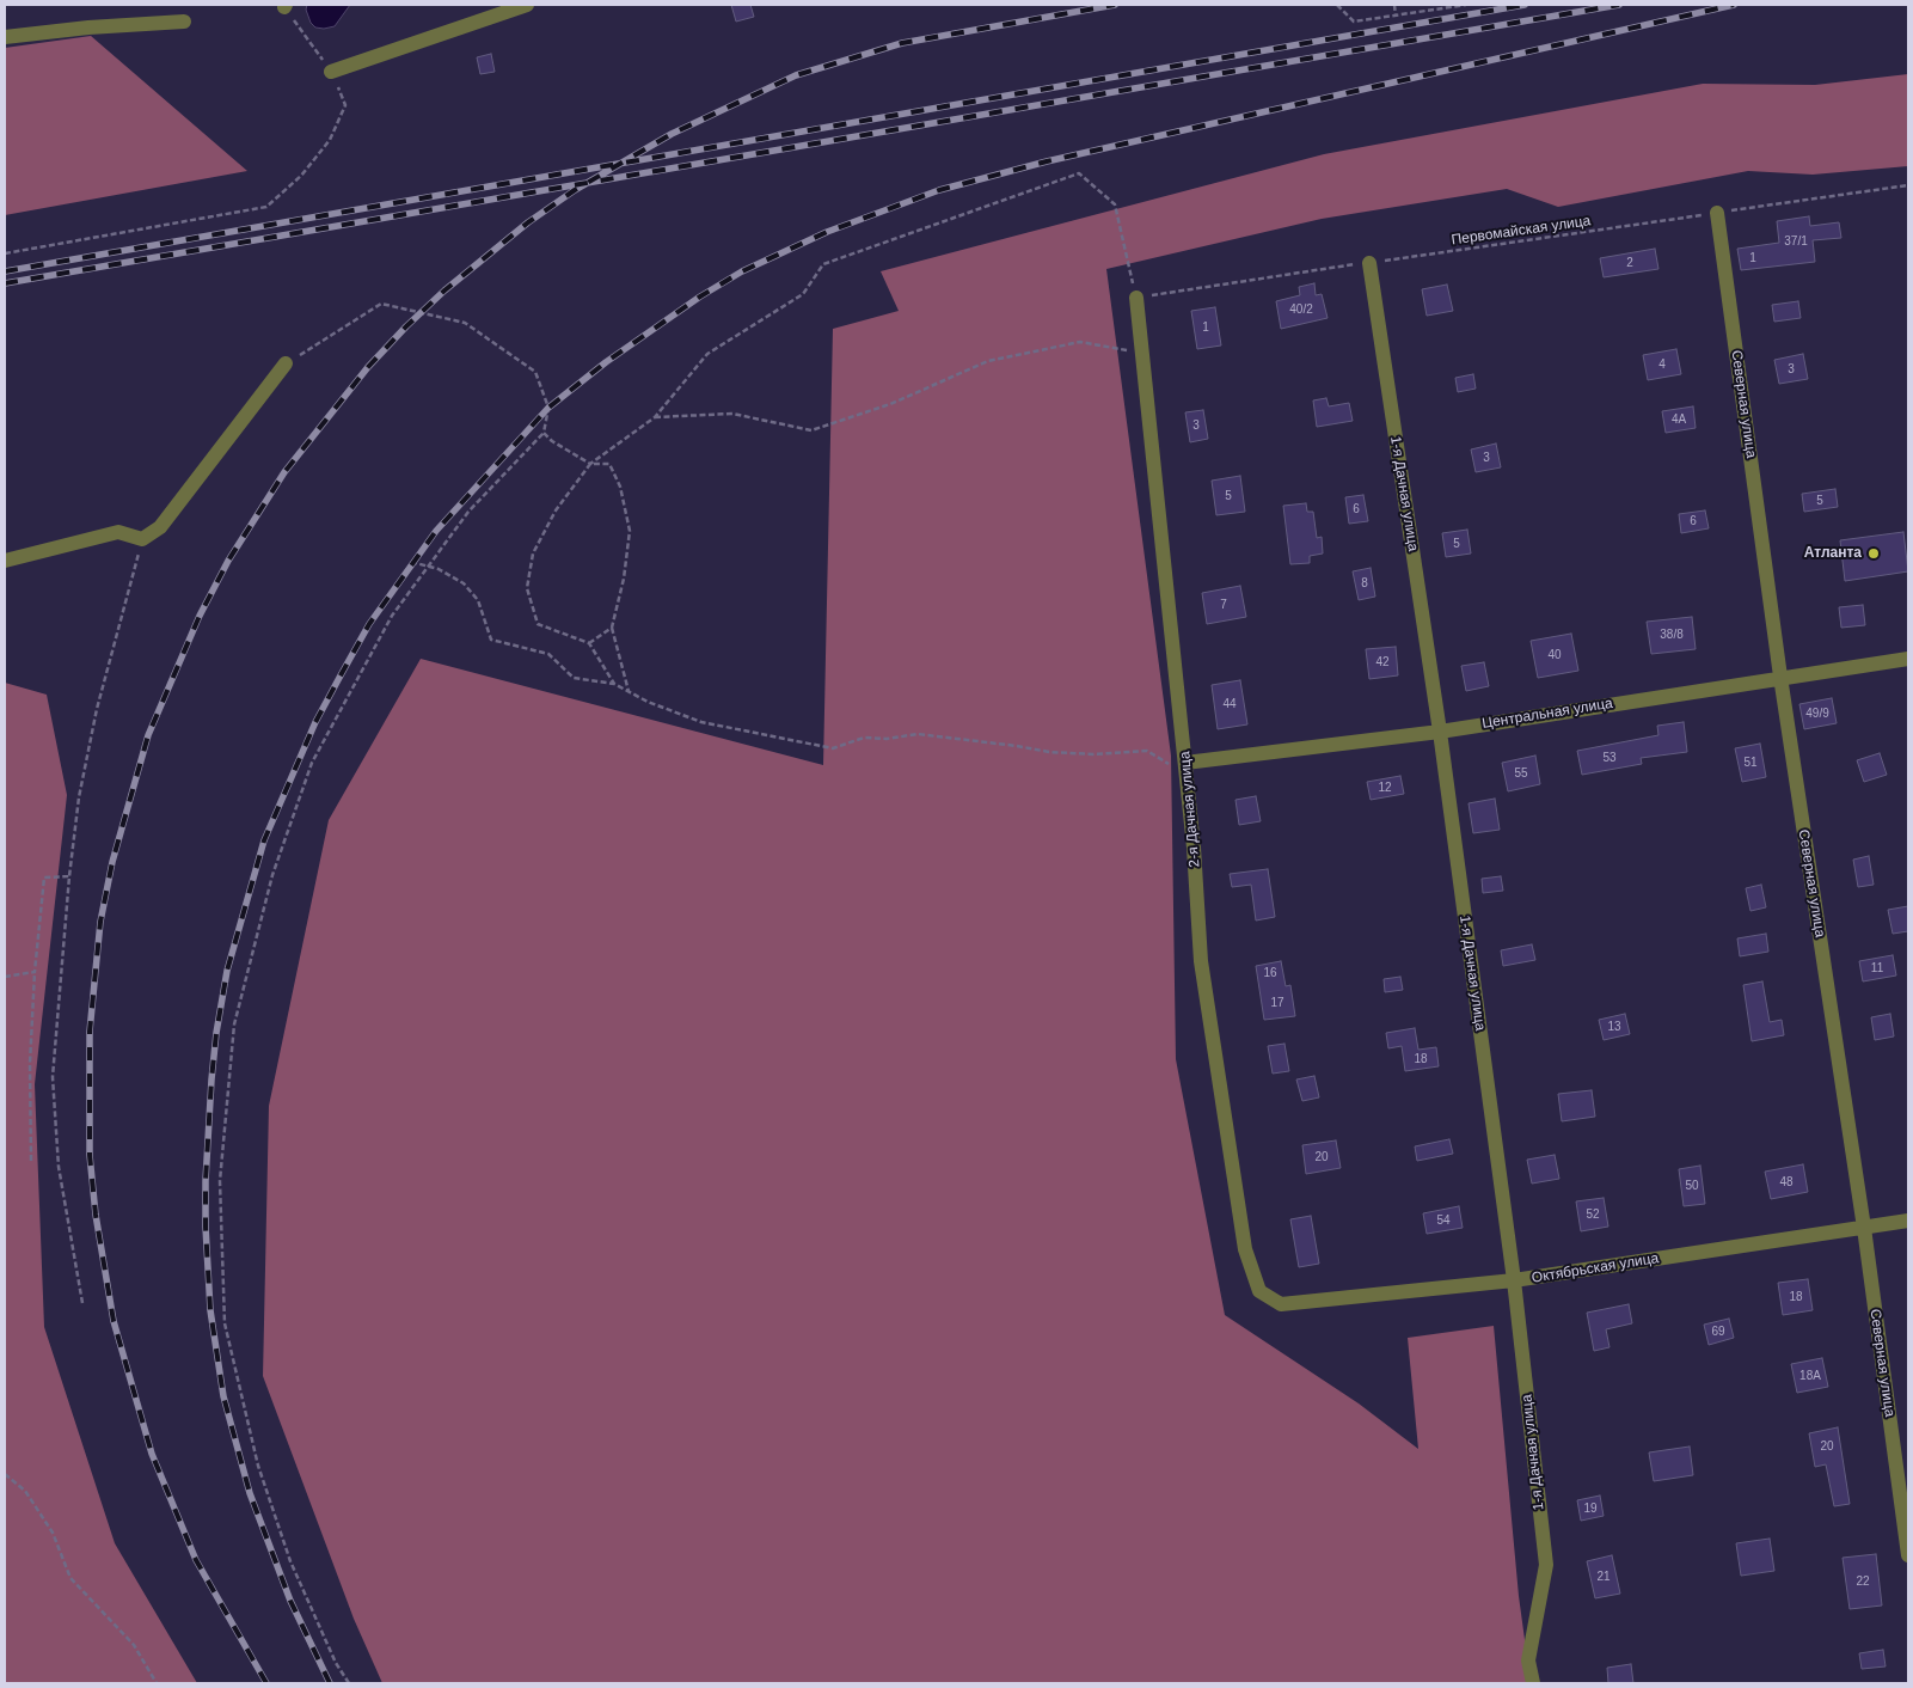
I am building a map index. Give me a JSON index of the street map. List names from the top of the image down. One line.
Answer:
{"streets":{"street":["Северная улица","1-я Дачная улица","Центральная улица","2-я Дачная улица","Октябрьская улица"],"path":["Первомайская улица"]},"crossings":[["Первомайская улица","Северная улица"],["Первомайская улица","1-я Дачная улица"],["Первомайская улица","2-я Дачная улица"],["Северная улица","Центральная улица"],["Северная улица","Октябрьская улица"],["1-я Дачная улица","Центральная улица"],["1-я Дачная улица","Октябрьская улица"],["Центральная улица","2-я Дачная улица"],["2-я Дачная улица","Октябрьская улица"]],"places":["Атланта"],"house_numbers":["37/1","1","2","40/2","1","4","3","4А","3","3","5","5","6","6","5","8","7","38/8","40","42","44","49/9","53","51","55","12","11","16","17","13","18","20","48","50","52","54","18","69","18А","20","19","21","22"]}
